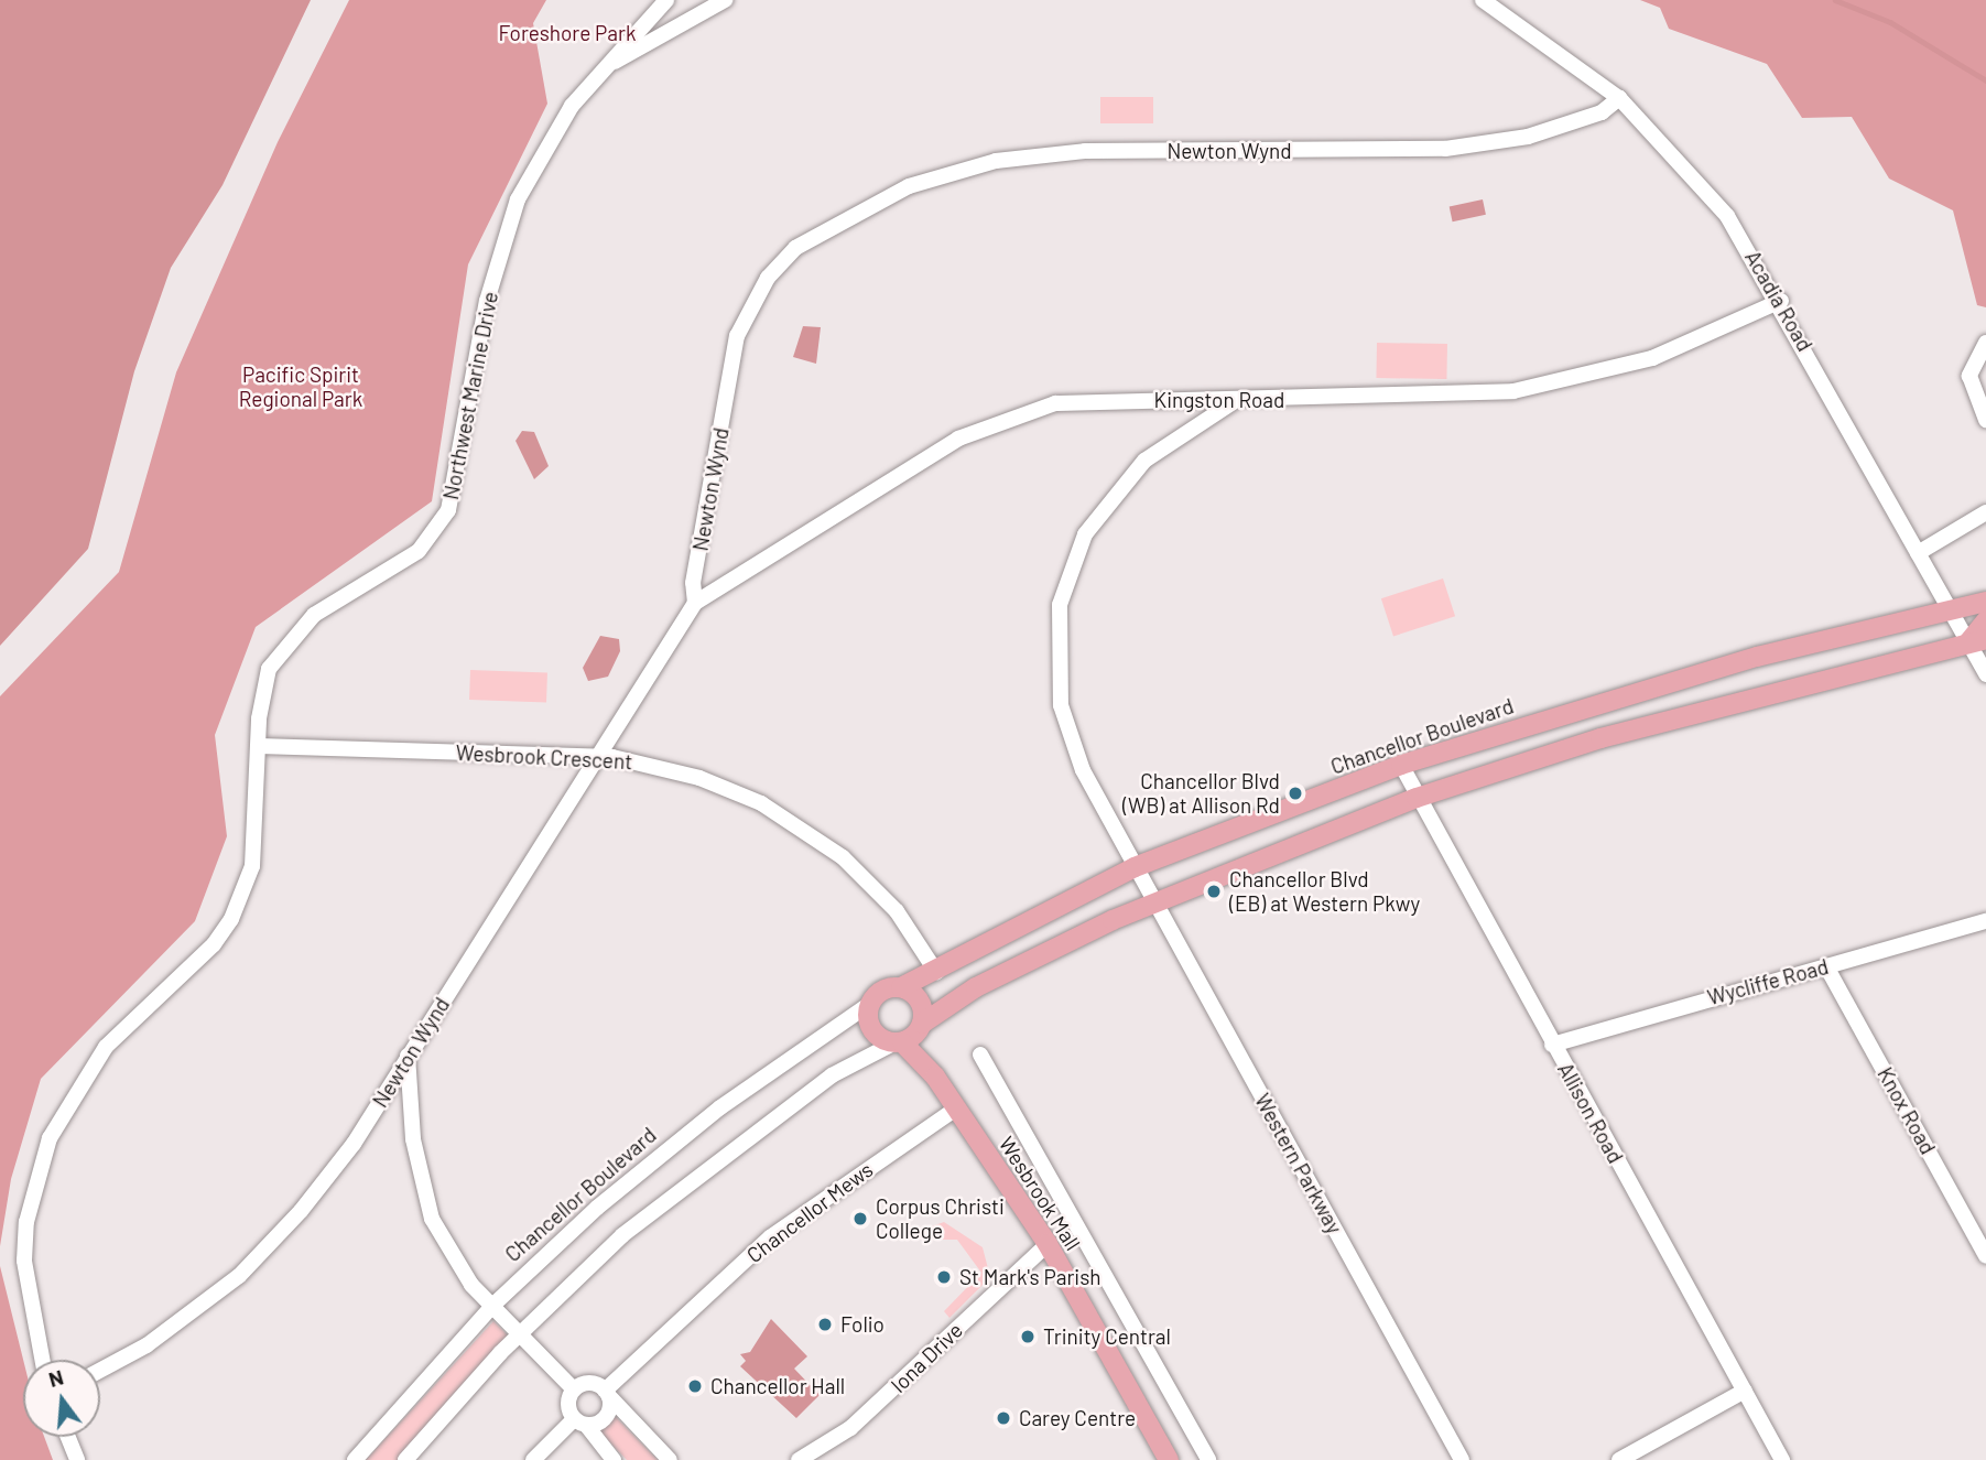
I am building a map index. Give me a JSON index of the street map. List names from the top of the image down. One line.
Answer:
{"streets":{"main road":["Chancellor Boulevard","Wesbrook Mall"],"street":["Newton Wynd","Acadia Road","Northwest Marine Drive","Kingston Road","Wesbrook Crescent","Wycliffe Road","Knox Road","Allison Road","Western Parkway","Chancellor Mews","Iona Drive"]},"crossings":[["Newton Wynd","Acadia Road"],["Newton Wynd","Kingston Road"],["Newton Wynd","Wesbrook Crescent"],["Acadia Road","Kingston Road"],["Acadia Road","Chancellor Boulevard"],["Northwest Marine Drive","Wesbrook Crescent"],["Kingston Road","Western Parkway"],["Chancellor Boulevard","Wesbrook Crescent"],["Chancellor Boulevard","Allison Road"],["Chancellor Boulevard","Western Parkway"],["Chancellor Boulevard","Wesbrook Mall"],["Wycliffe Road","Knox Road"],["Wycliffe Road","Allison Road"],["Wesbrook Mall","Chancellor Mews"],["Wesbrook Mall","Iona Drive"]],"parks":["Foreshore Park","Pacific Spirit Regional Park"],"places":["Chancellor Blvd (WB) at Allison Rd","Chancellor Blvd (EB) at Western Pkwy","Corpus Christi College","St Mark's Parish","Folio","Trinity Central","Chancellor Hall","Carey Centre"],"north":"top"}
